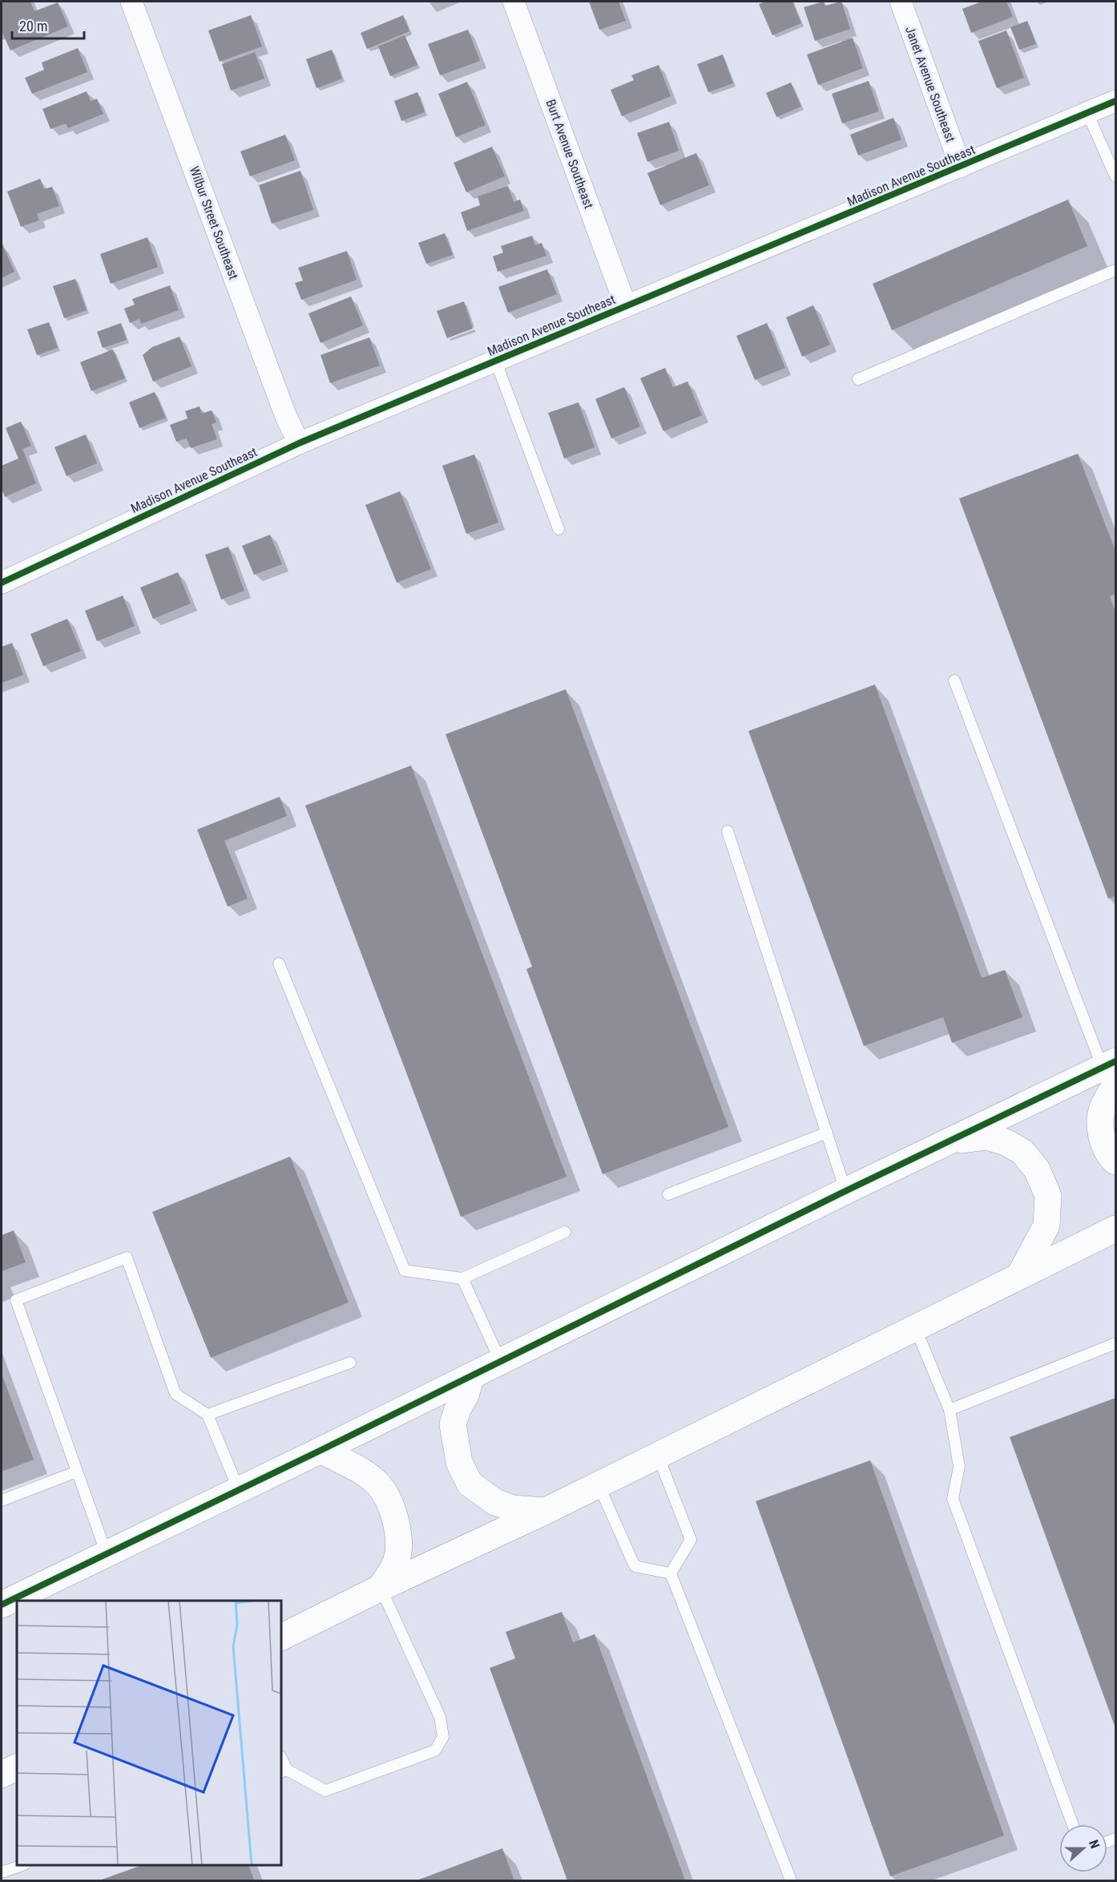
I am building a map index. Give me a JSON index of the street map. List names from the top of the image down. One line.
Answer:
{"streets":{"street":["Janet Avenue Southeast","Burt Avenue Southeast","Madison Avenue Southeast","Wilbur Street Southeast"]},"crossings":[["Janet Avenue Southeast","Madison Avenue Southeast"],["Burt Avenue Southeast","Madison Avenue Southeast"],["Madison Avenue Southeast","Wilbur Street Southeast"]],"scale_bar":"20 m","north":"right"}
